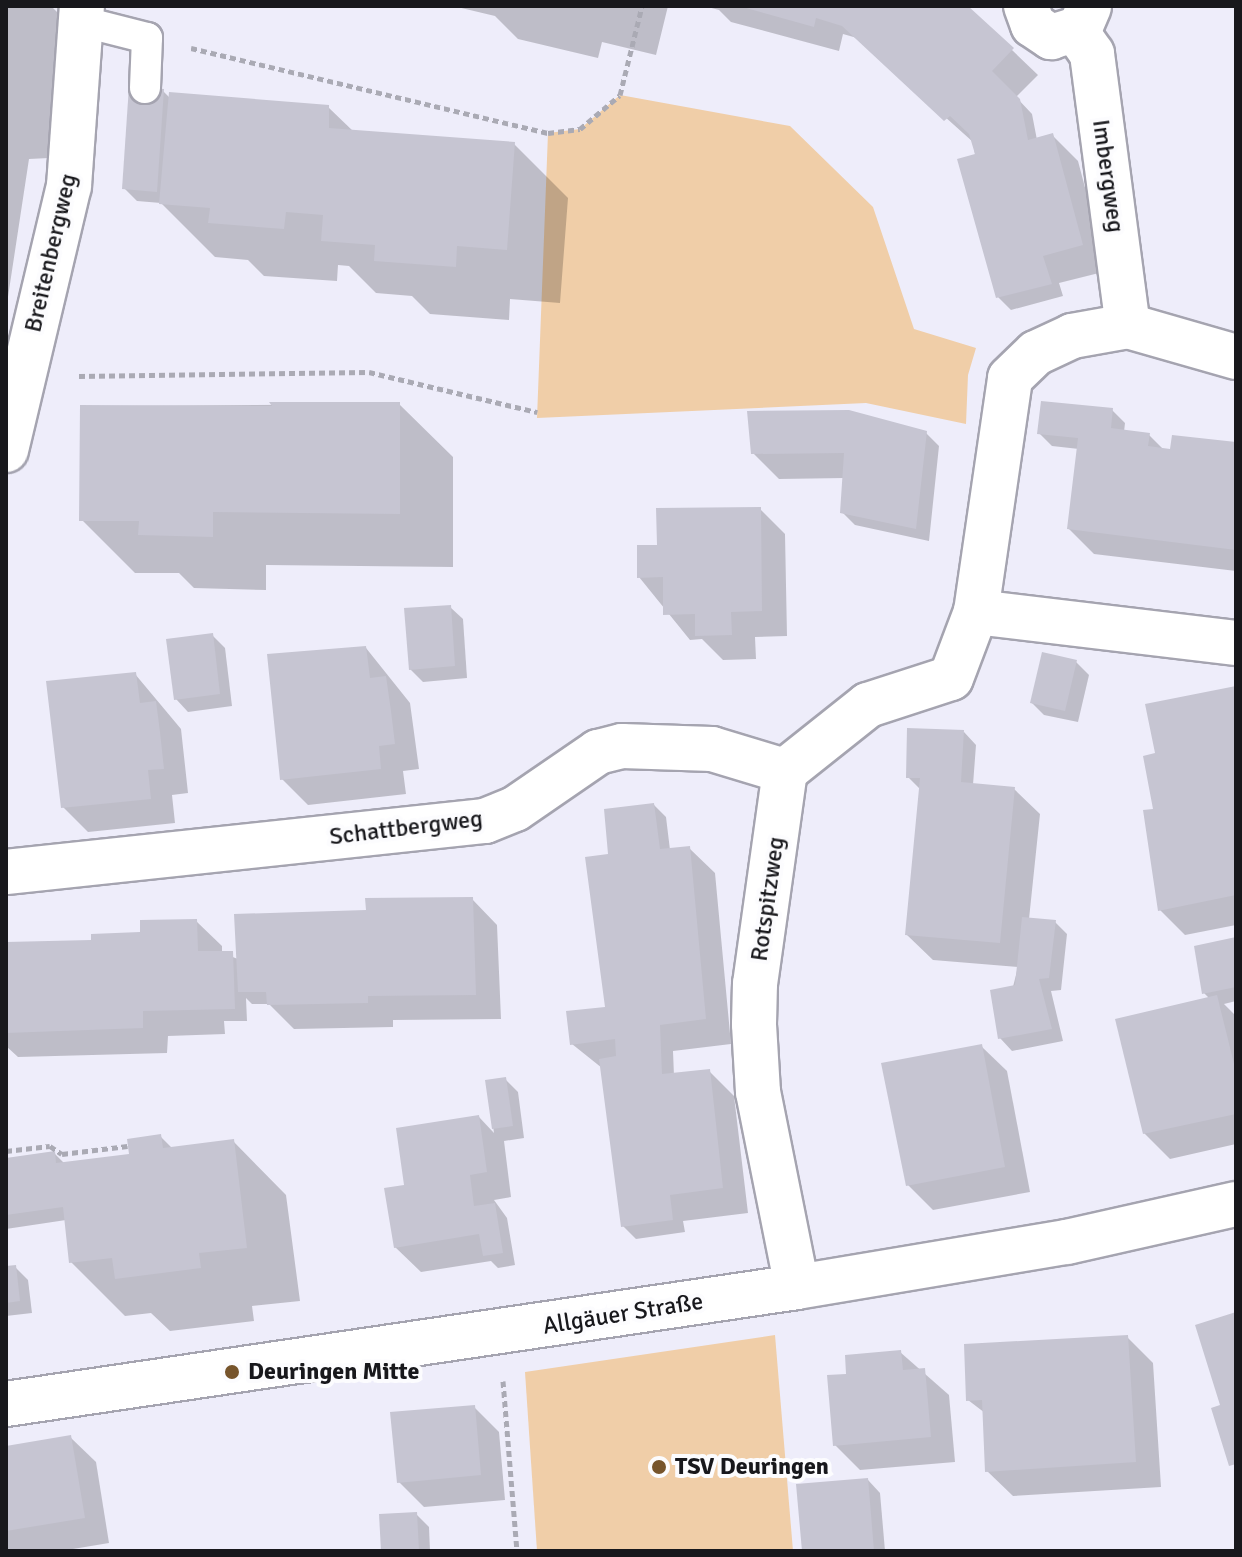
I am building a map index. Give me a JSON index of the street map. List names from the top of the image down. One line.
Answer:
{"streets":{"street":["Imbergweg","Breitenbergweg","Schattbergweg","Rotspitzweg","Allgäuer Straße"]},"crossings":[["Schattbergweg","Rotspitzweg"],["Rotspitzweg","Allgäuer Straße"]],"places":["Deuringen Mitte","TSV Deuringen"]}
